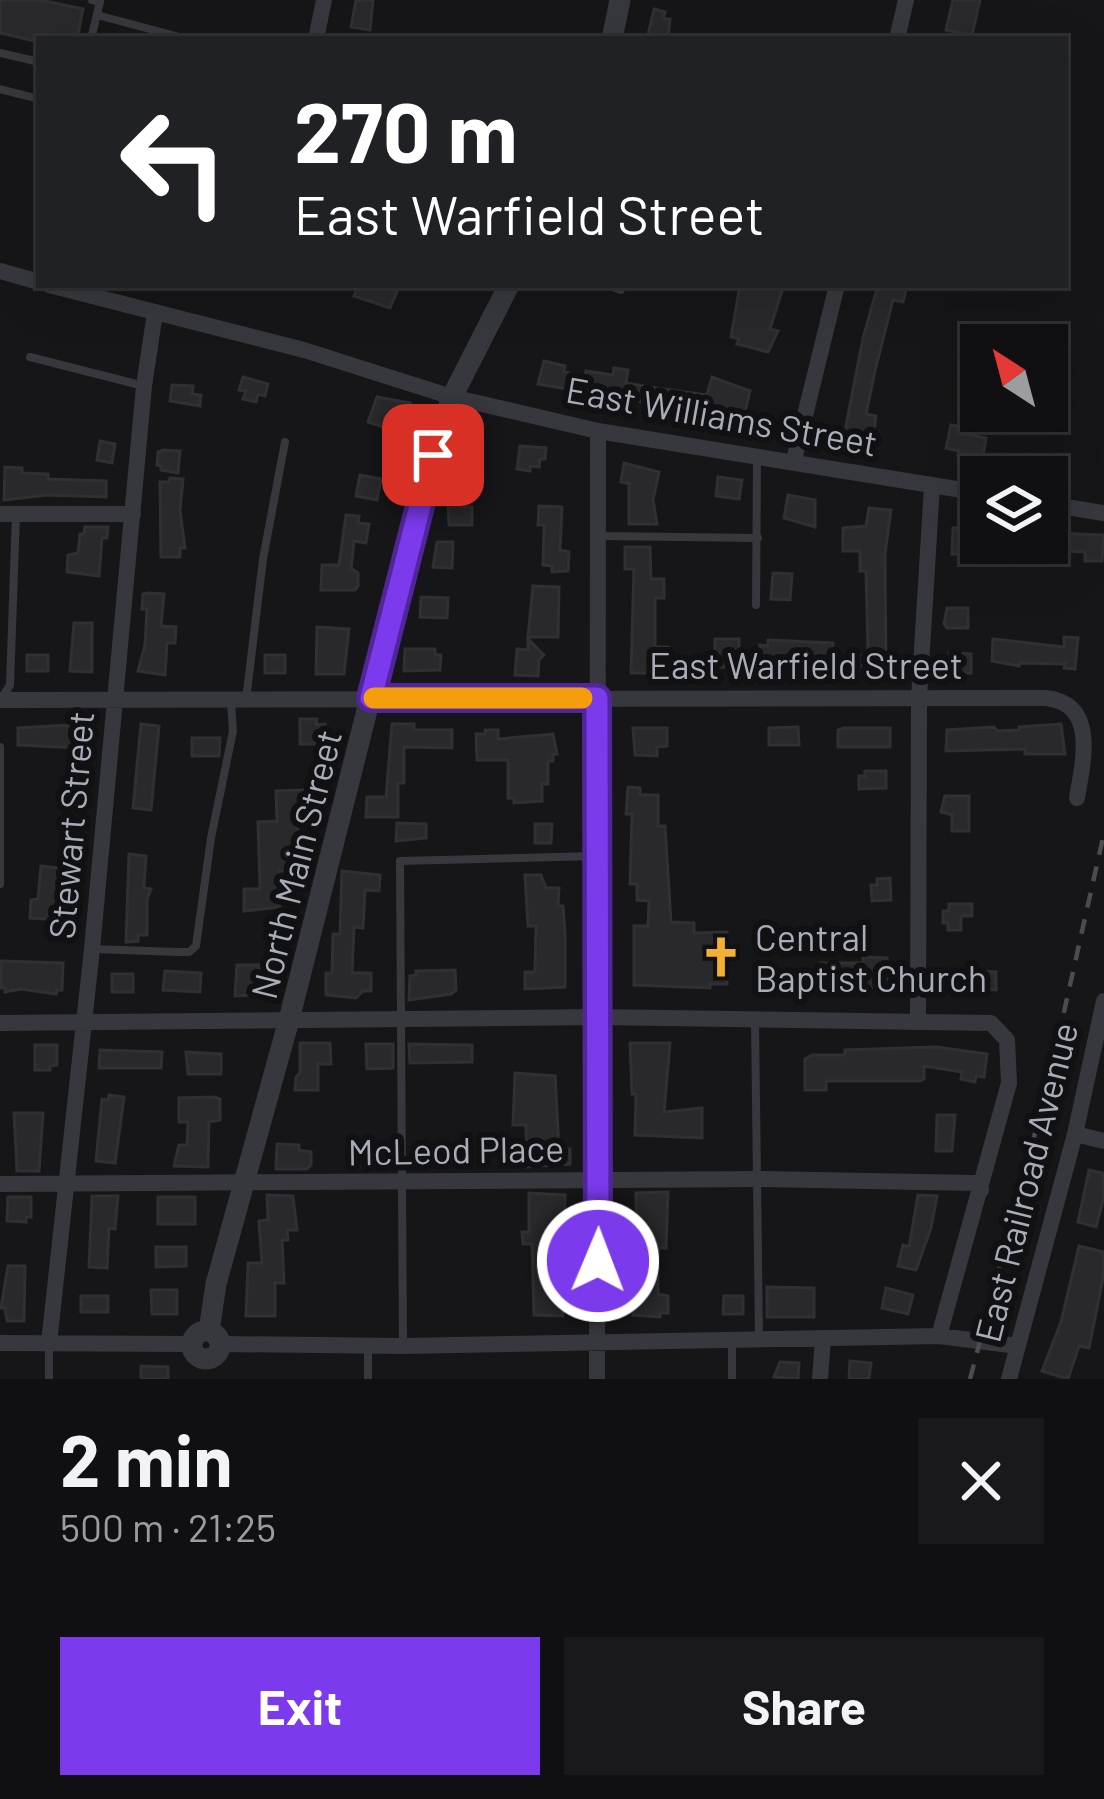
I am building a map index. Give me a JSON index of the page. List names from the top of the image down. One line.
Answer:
{"streets":{"street":["East Williams Street","East Warfield Street","Stewart Street","North Main Street","McLeod Place","East Railroad Avenue"]},"crossings":[["East Williams Street","Stewart Street"],["East Williams Street","North Main Street"],["East Warfield Street","Stewart Street"],["East Warfield Street","North Main Street"],["Stewart Street","McLeod Place"],["North Main Street","McLeod Place"]],"places":{"church":["Central Baptist Church"]},"north":"top left","page":{"turn":["270 m","East Warfield Street"],"heading":["2 min","500 m · 21:25"],"buttons":["Exit","Share"]}}
